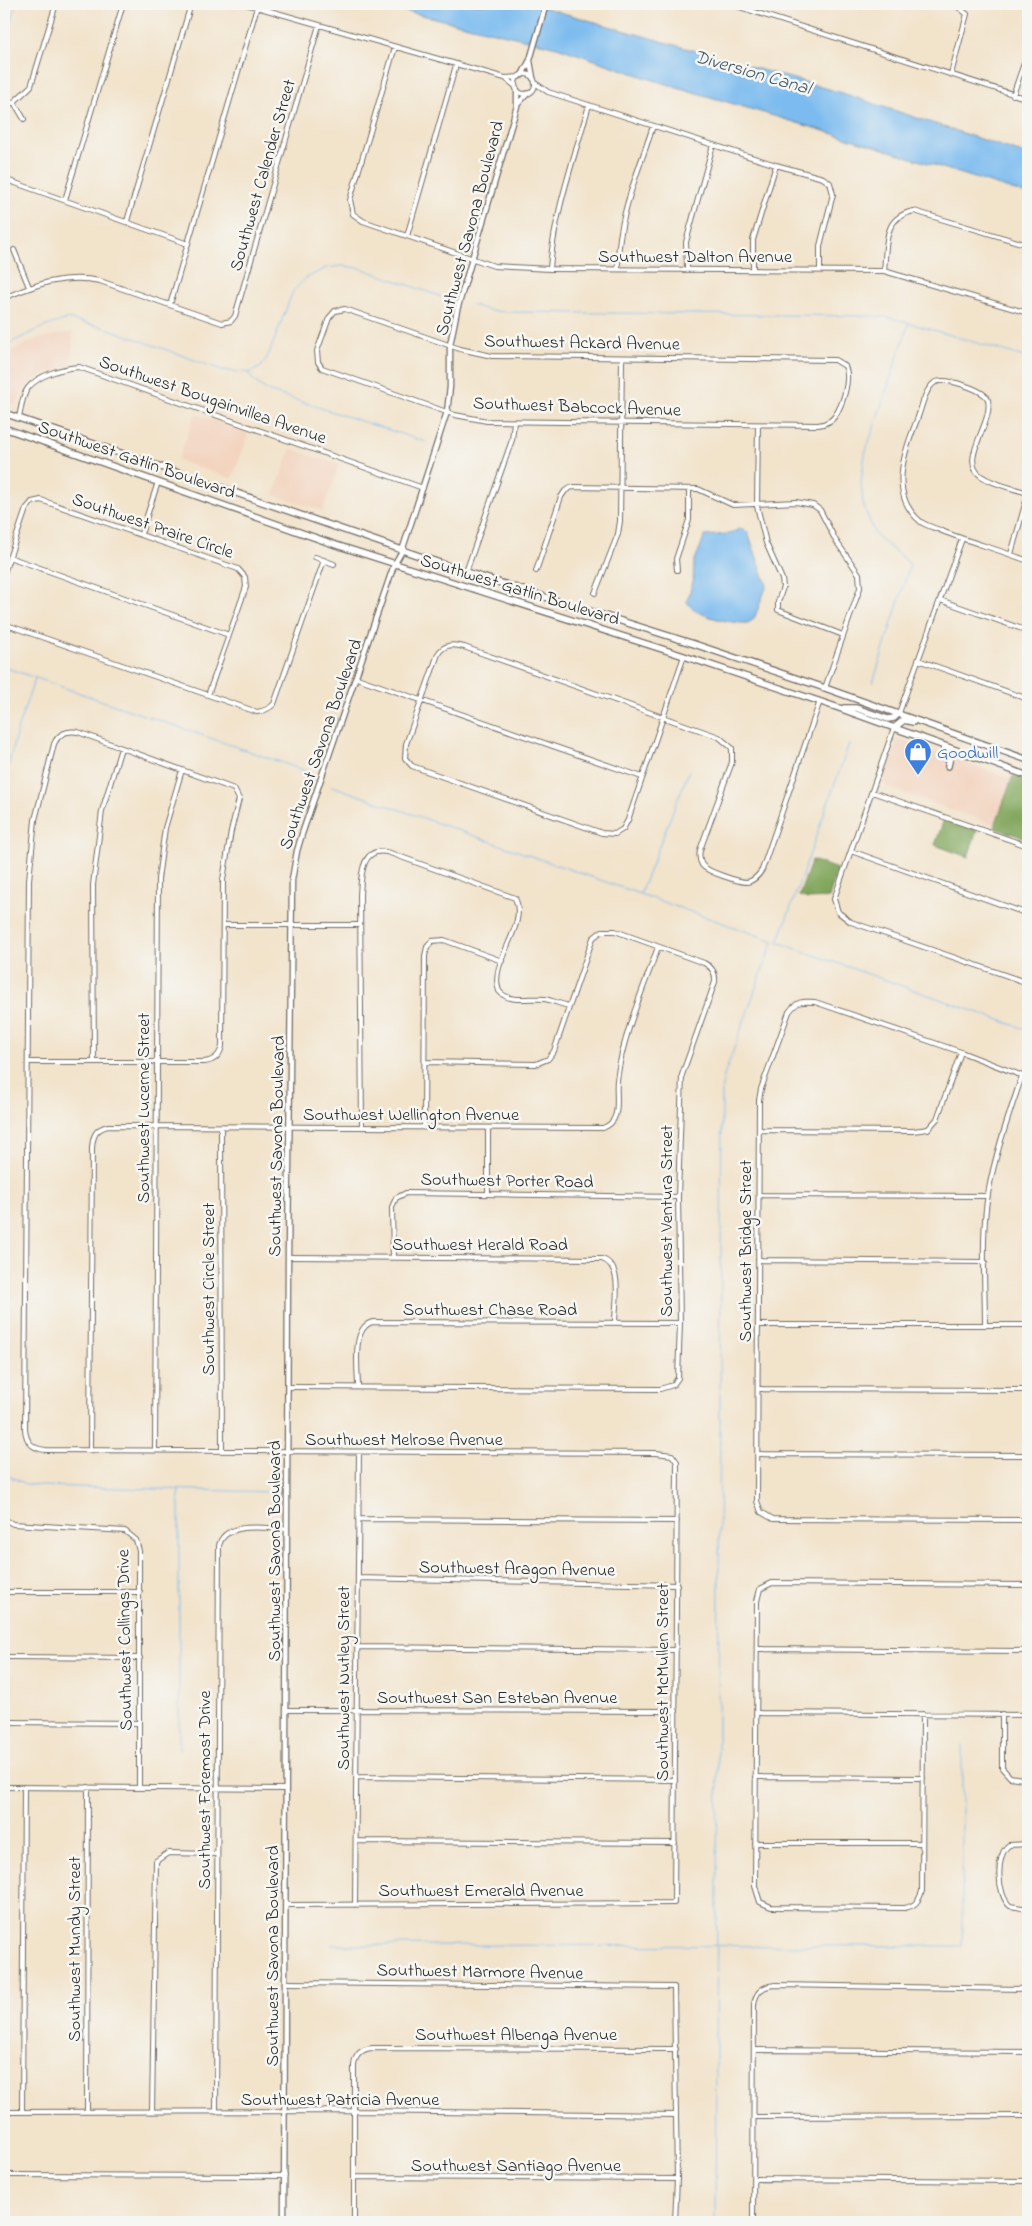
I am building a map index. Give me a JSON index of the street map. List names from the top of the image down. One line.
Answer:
{"streets":{"main road":["Southwest Gatlin Boulevard"],"street":["Southwest Calender Street","Southwest Savona Boulevard","Southwest Dalton Avenue","Southwest Ackard Avenue","Southwest Bougainvillea Avenue","Southwest Babcock Avenue","Southwest Praire Circle","Southwest Lucerne Street","Southwest Wellington Avenue","Southwest Porter Road","Southwest Ventura Street","Southwest Herald Road","Southwest Bridge Street","Southwest Circle Street","Southwest Chase Road","Southwest Melrose Avenue","Southwest Aragon Avenue","Southwest Collings Drive","Southwest Nutley Street","Southwest McMullen Street","Southwest San Esteban Avenue","Southwest Foremost Drive","Southwest Emerald Avenue","Southwest Mundy Street","Southwest Marmore Avenue","Southwest Albenga Avenue","Southwest Patricia Avenue","Southwest Santiago Avenue"]},"crossings":[["Southwest Savona Boulevard","Southwest Dalton Avenue"],["Southwest Savona Boulevard","Southwest Ackard Avenue"],["Southwest Savona Boulevard","Southwest Bougainvillea Avenue"],["Southwest Savona Boulevard","Southwest Babcock Avenue"],["Southwest Savona Boulevard","Southwest Gatlin Boulevard"],["Southwest Savona Boulevard","Southwest Wellington Avenue"],["Southwest Savona Boulevard","Southwest Herald Road"],["Southwest Savona Boulevard","Southwest Melrose Avenue"],["Southwest Savona Boulevard","Southwest San Esteban Avenue"],["Southwest Savona Boulevard","Southwest Foremost Drive"],["Southwest Savona Boulevard","Southwest Emerald Avenue"],["Southwest Savona Boulevard","Southwest Marmore Avenue"],["Southwest Savona Boulevard","Southwest Patricia Avenue"],["Southwest Ackard Avenue","Southwest Babcock Avenue"],["Southwest Bougainvillea Avenue","Southwest Gatlin Boulevard"],["Southwest Lucerne Street","Southwest Wellington Avenue"],["Southwest Lucerne Street","Southwest Melrose Avenue"],["Southwest Wellington Avenue","Southwest Ventura Street"],["Southwest Wellington Avenue","Southwest Circle Street"],["Southwest Wellington Avenue","Southwest Melrose Avenue"],["Southwest Porter Road","Southwest Ventura Street"],["Southwest Porter Road","Southwest Herald Road"],["Southwest Ventura Street","Southwest Chase Road"],["Southwest Herald Road","Southwest Chase Road"],["Southwest Circle Street","Southwest Melrose Avenue"],["Southwest Melrose Avenue","Southwest Nutley Street"],["Southwest Melrose Avenue","Southwest McMullen Street"],["Southwest Aragon Avenue","Southwest Nutley Street"],["Southwest Aragon Avenue","Southwest McMullen Street"],["Southwest Nutley Street","Southwest San Esteban Avenue"],["Southwest Nutley Street","Southwest Emerald Avenue"],["Southwest McMullen Street","Southwest San Esteban Avenue"],["Southwest McMullen Street","Southwest Emerald Avenue"],["Southwest Foremost Drive","Southwest Patricia Avenue"],["Southwest Mundy Street","Southwest Patricia Avenue"],["Southwest Marmore Avenue","Southwest Albenga Avenue"],["Southwest Albenga Avenue","Southwest Patricia Avenue"]],"water":["Diversion Canal"],"places":{"shop":["Goodwill"]}}
